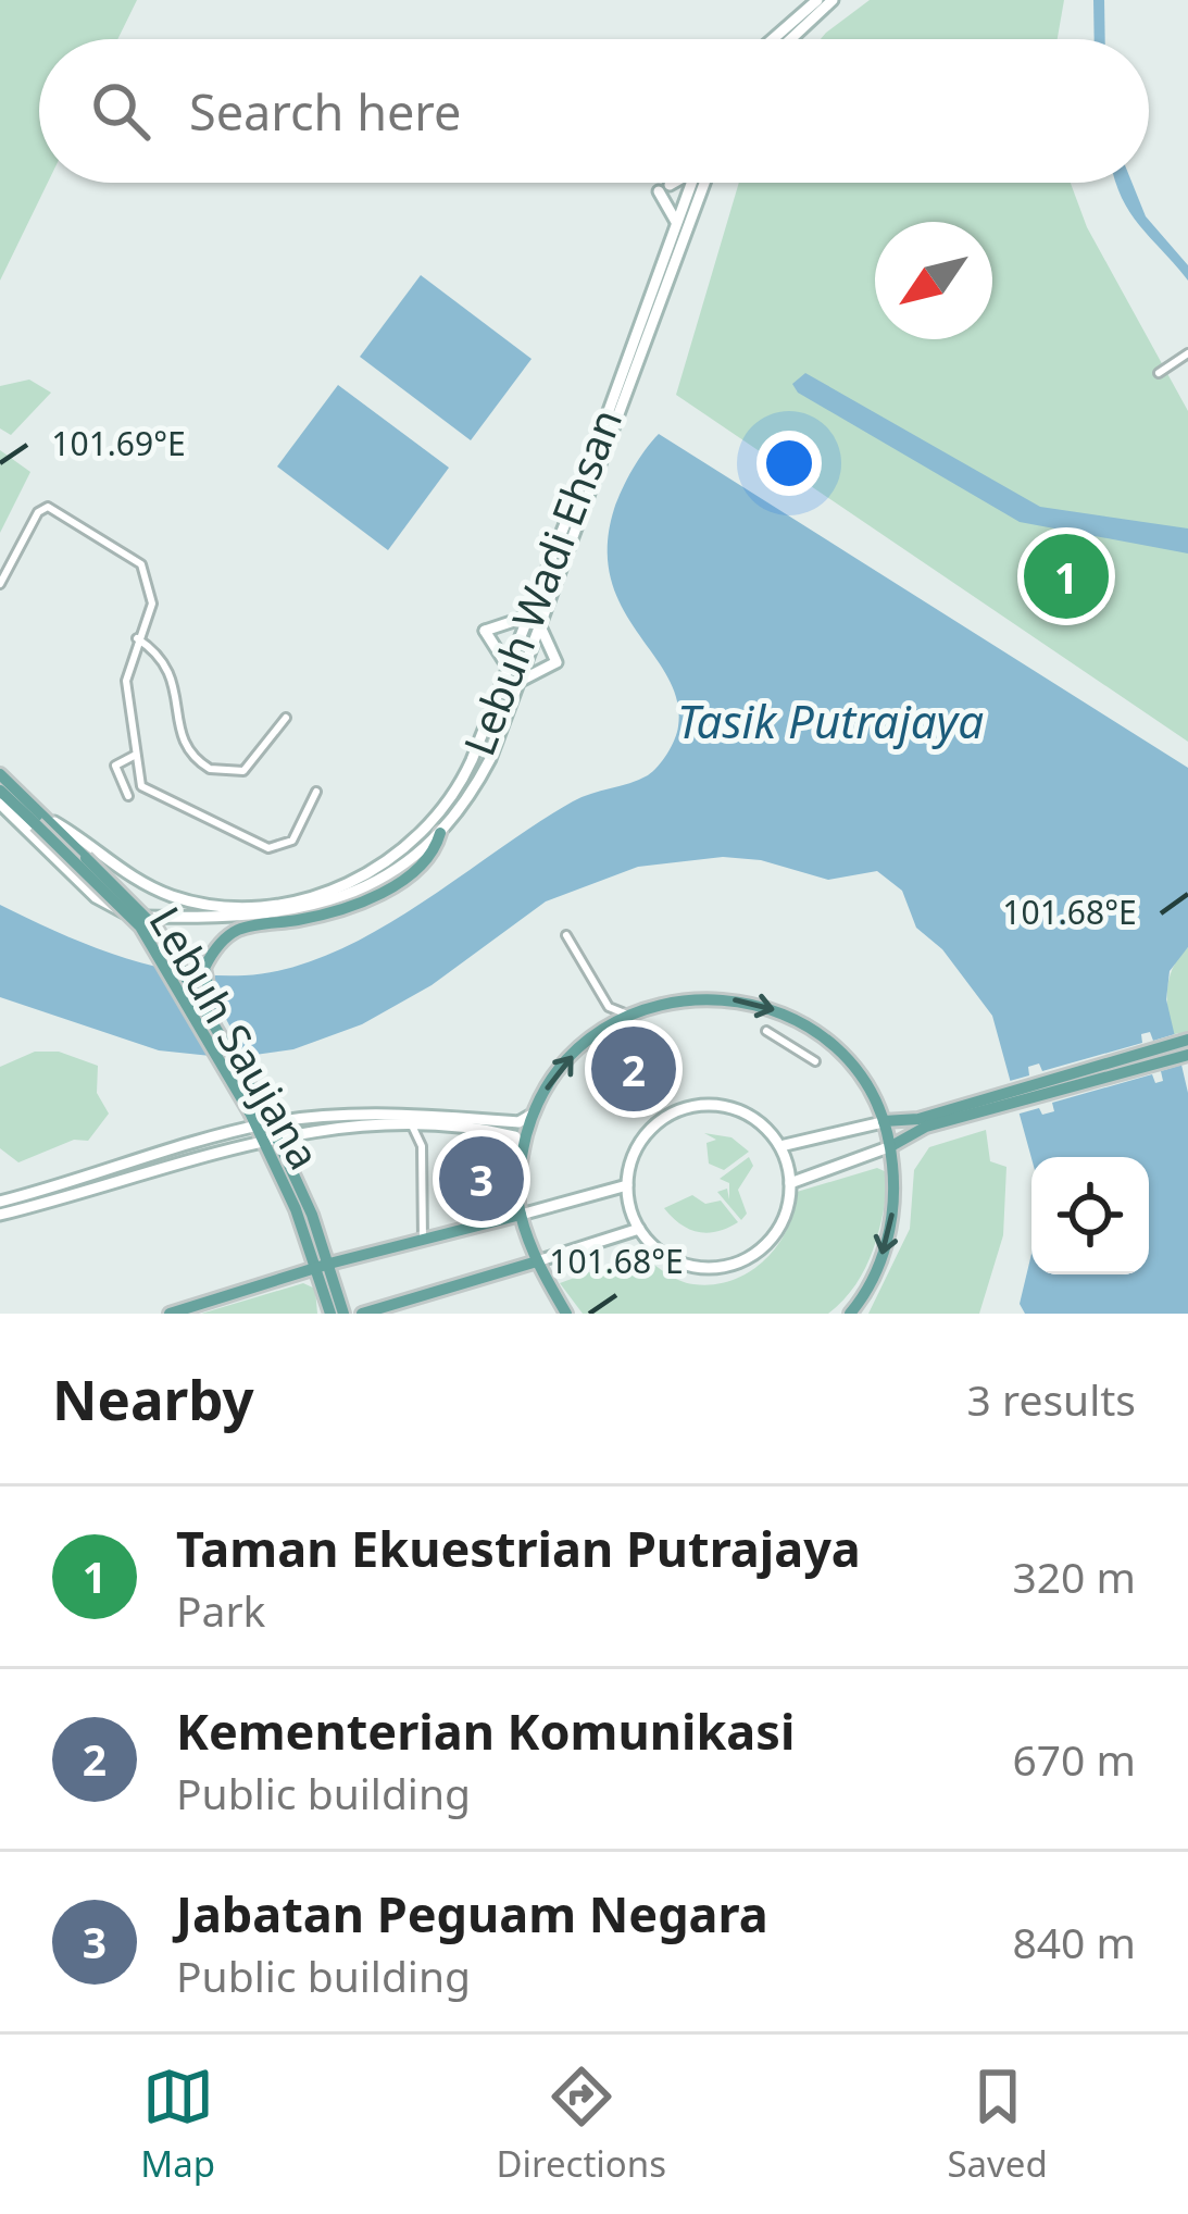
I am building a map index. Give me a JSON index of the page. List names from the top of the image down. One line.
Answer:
{"streets":{"main road":["Lebuh Wadi Ehsan","Lebuh Saujana"]},"crossings":[["Lebuh Wadi Ehsan","Lebuh Saujana"]],"water":["Tasik Putrajaya"],"north":"bottom left","page":{"search":"Search here","pins":["1","2","3"],"heading":["Nearby","3 results"],"list":[{"mark":"1","name":"Taman Ekuestrian Putrajaya","note":"Park","value":"320 m"},{"mark":"2","name":"Kementerian Komunikasi","note":"Public building","value":"670 m"},{"mark":"3","name":"Jabatan Peguam Negara","note":"Public building","value":"840 m"}],"nav":["Map","Directions","Saved"]},"coordinates":["101.69°E","101.68°E"]}
